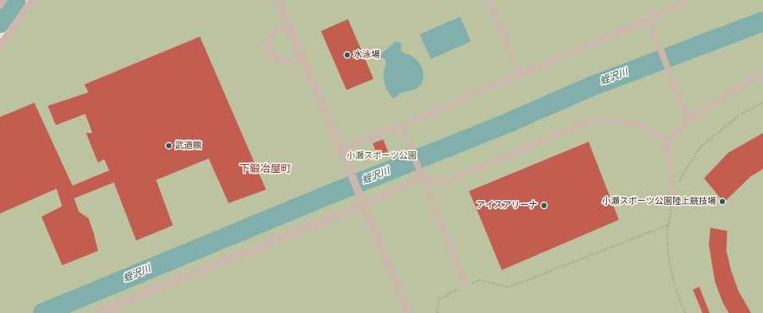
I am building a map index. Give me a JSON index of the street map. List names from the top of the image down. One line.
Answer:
{"districts":["下鍛冶屋町"],"water":["蛭沢川"],"parks":["小瀬スポーツ公園"],"places":["水泳場","武道館","小瀬スポーツ公園陸上競技場","アイスアリーナ"]}
